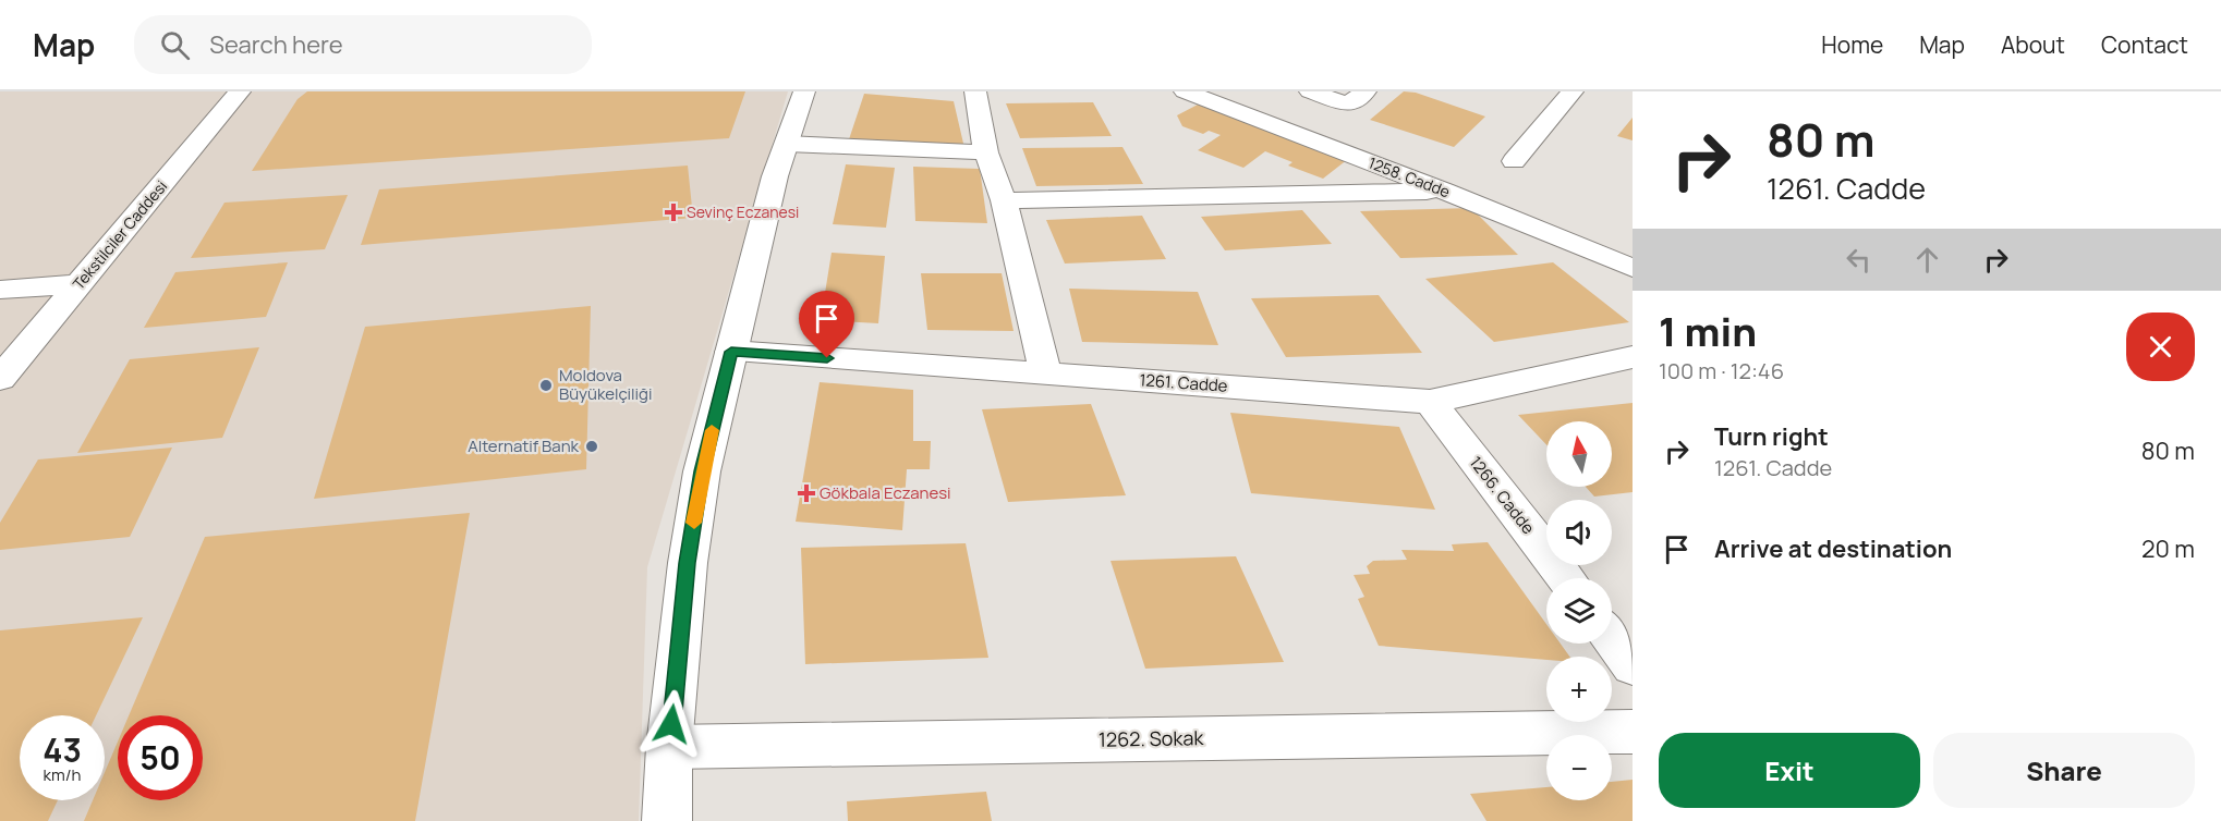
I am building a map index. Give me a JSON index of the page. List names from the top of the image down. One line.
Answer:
{"streets":{"street":["1258. Cadde","Tekstilciler Caddesi","1261. Cadde","1266. Cadde","1262. Sokak"]},"crossings":[["1261. Cadde","1266. Cadde"]],"places":{"health":["Sevinç Eczanesi","Gökbala Eczanesi"],"other":["Moldova Büyükelçiliği","Alternatif Bank"]},"north":"top","page":{"header":"Map","search":"Search here","nav":["Home","Map","About","Contact"],"turn":["80 m","1261. Cadde"],"heading":["1 min","100 m · 12:46"],"list":[{"name":"Turn right","note":"1261. Cadde","value":"80 m"},{"name":"Arrive at destination","value":"20 m"}],"map_buttons":["+","−"],"speed":"43 km/h","limit":"50","buttons":["Exit","Share"]}}
